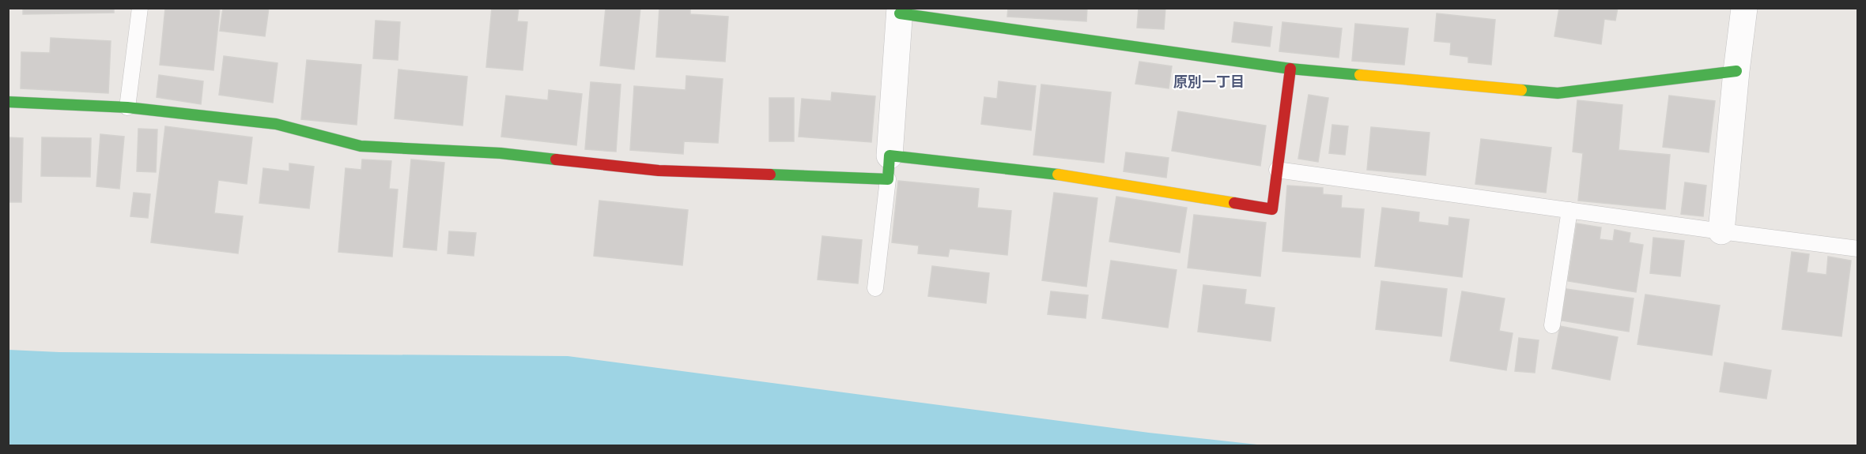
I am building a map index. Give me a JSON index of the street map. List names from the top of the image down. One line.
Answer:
{"districts":["原別一丁目"]}
